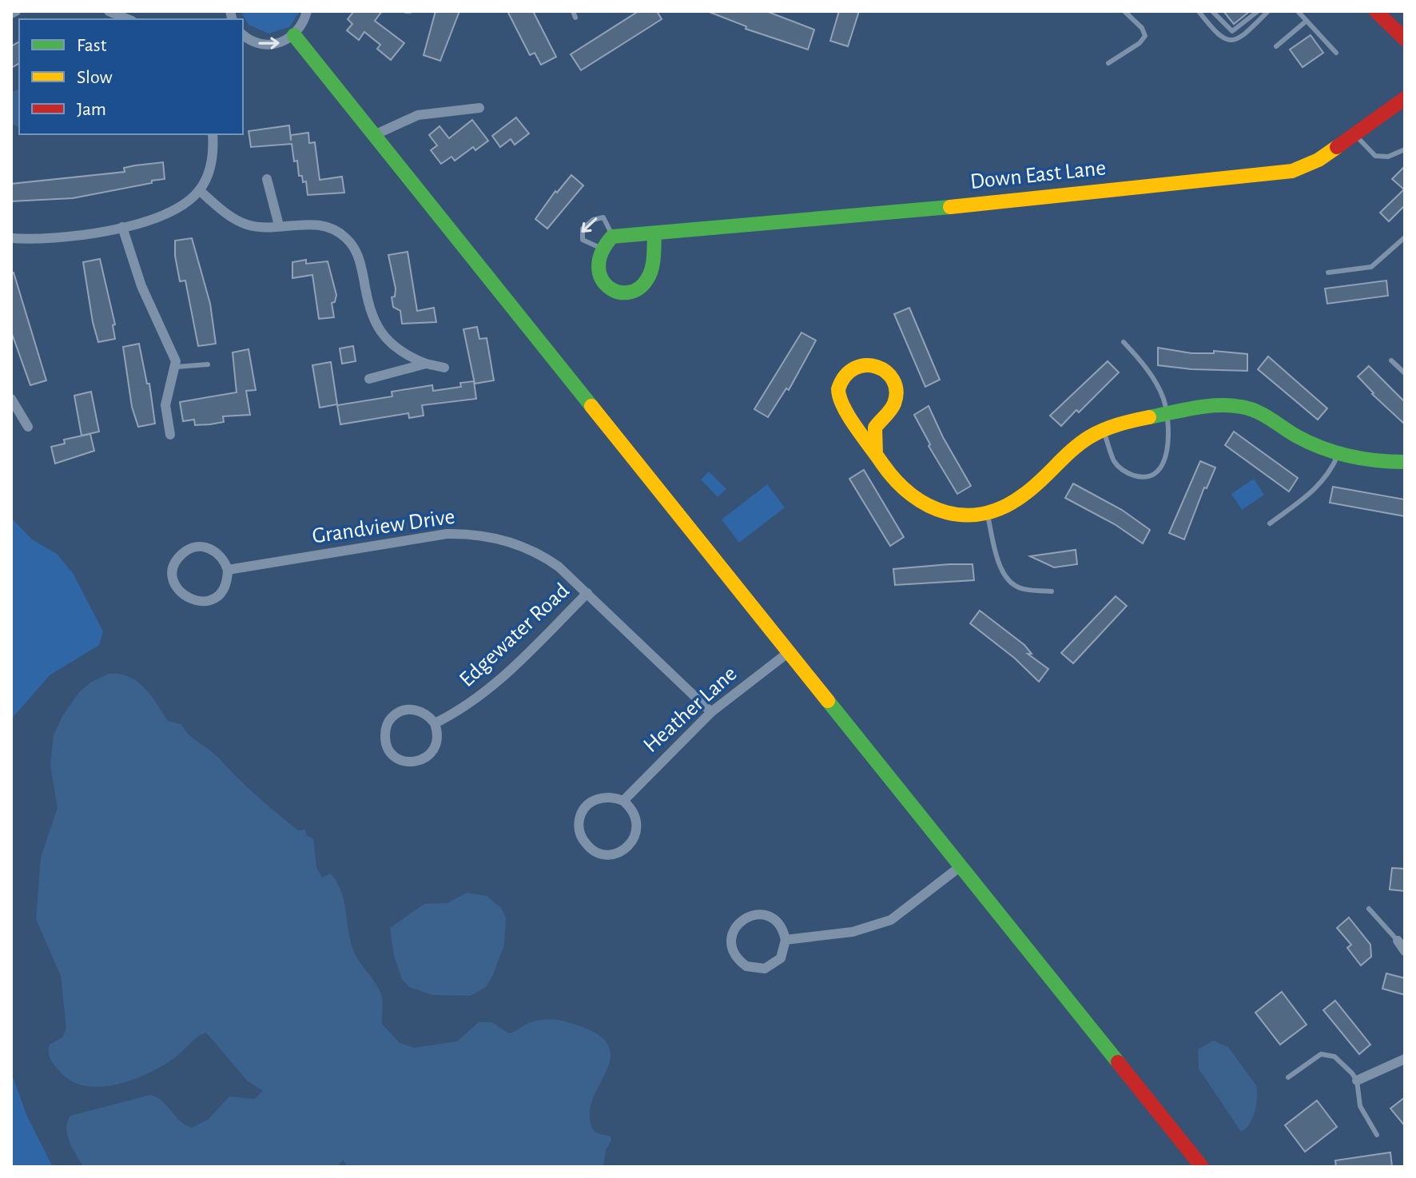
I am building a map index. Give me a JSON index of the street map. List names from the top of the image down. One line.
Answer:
{"streets":{"street":["Down East Lane","Grandview Drive","Edgewater Road","Heather Lane"]},"crossings":[["Grandview Drive","Edgewater Road"],["Grandview Drive","Heather Lane"]],"legend":["Fast","Slow","Jam"]}
